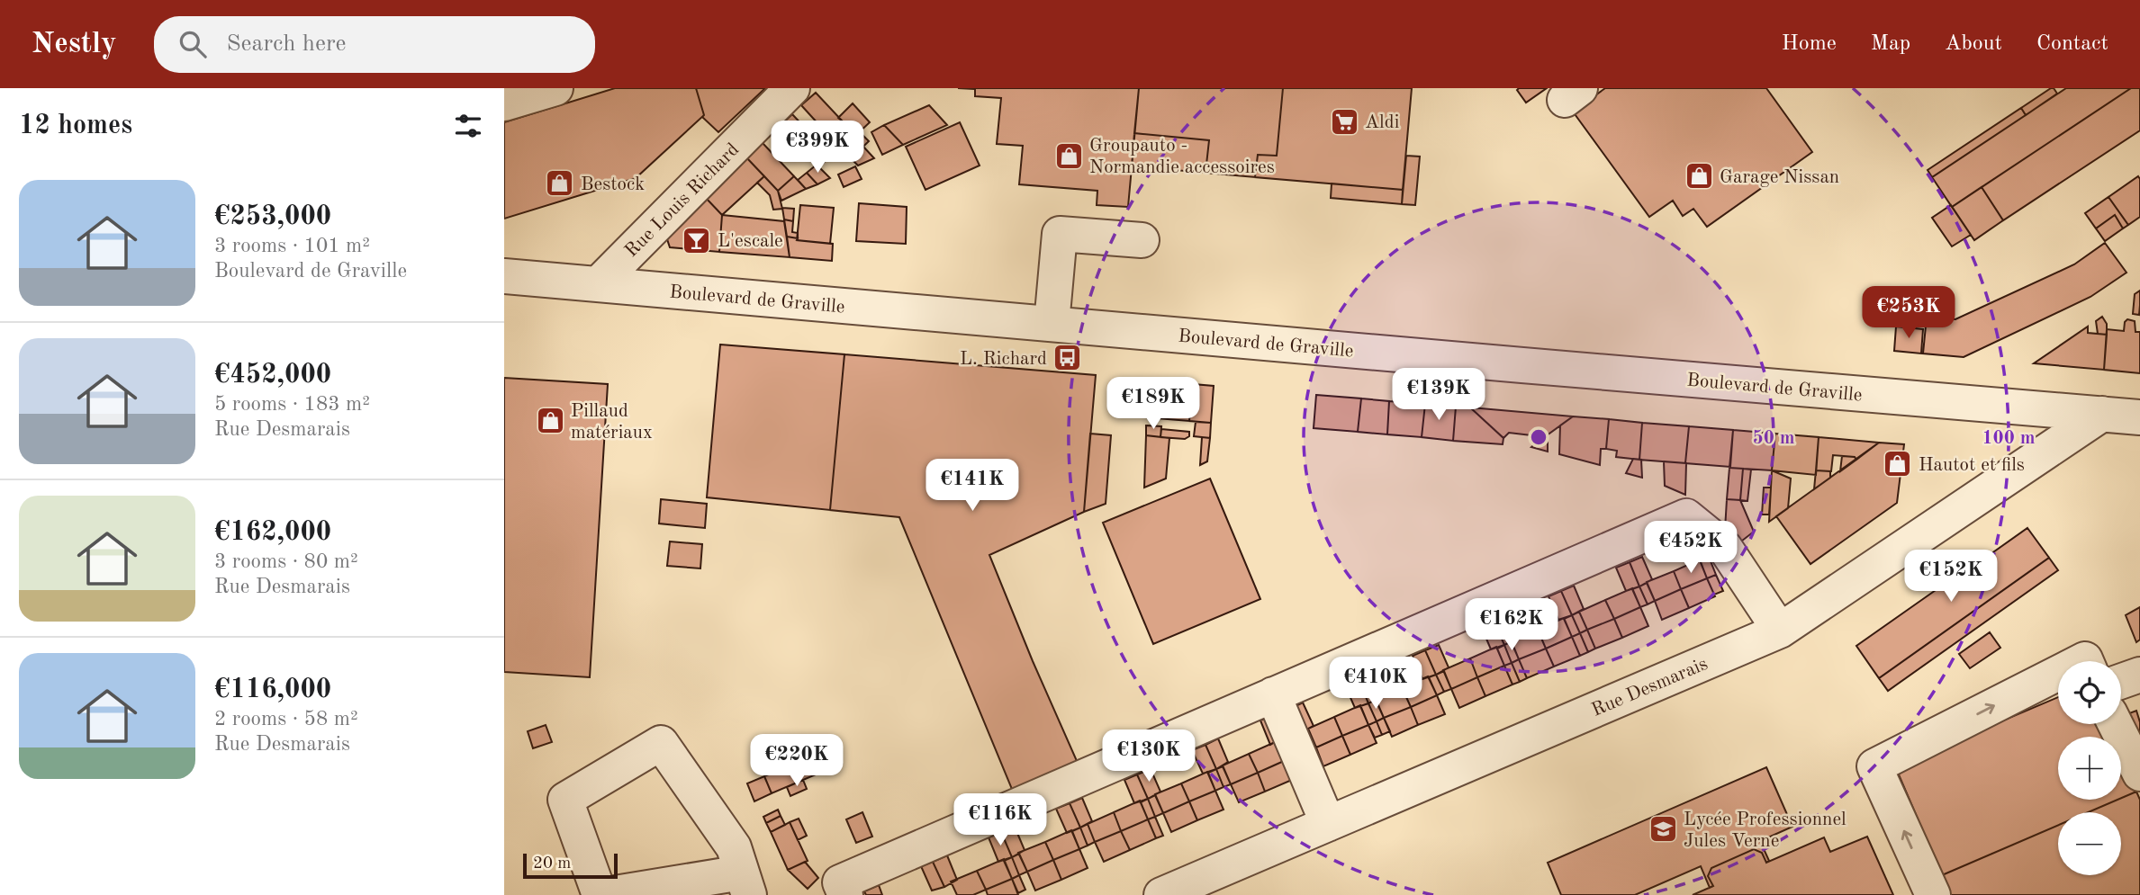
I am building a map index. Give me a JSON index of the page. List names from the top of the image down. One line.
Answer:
{"streets":{"street":["Rue Louis Richard","Boulevard de Graville","Rue Desmarais"]},"crossings":[["Rue Louis Richard","Boulevard de Graville"],["Boulevard de Graville","Rue Desmarais"]],"places":{"supermarket":["Aldi"],"shop":["Groupauto - Normandie accessoires","Garage Nissan","Bestock","Pillaud matériaux","Hautot et fils"],"bar":["L'escale"],"bus stop":["L. Richard"],"school or university":["Lycée Professionnel Jules Verne"]},"scale_bar":"20 m","page":{"header":"Nestly","search":"Search here","nav":["Home","Map","About","Contact"],"heading":"12 homes","price":["€399K","€253K","€139K","€189K","€141K","€452K","€152K","€162K","€410K","€130K","€220K","€116K"],"list":[{"name":"€253,000","note":"3 rooms · 101 m² · Boulevard de Graville"},{"name":"€452,000","note":"5 rooms · 183 m² · Rue Desmarais"},{"name":"€162,000","note":"3 rooms · 80 m² · Rue Desmarais"},{"name":"€116,000","note":"2 rooms · 58 m² · Rue Desmarais"}],"map_buttons":["+","−"],"scale":"20 m"},"rings":["50 m","100 m"]}
